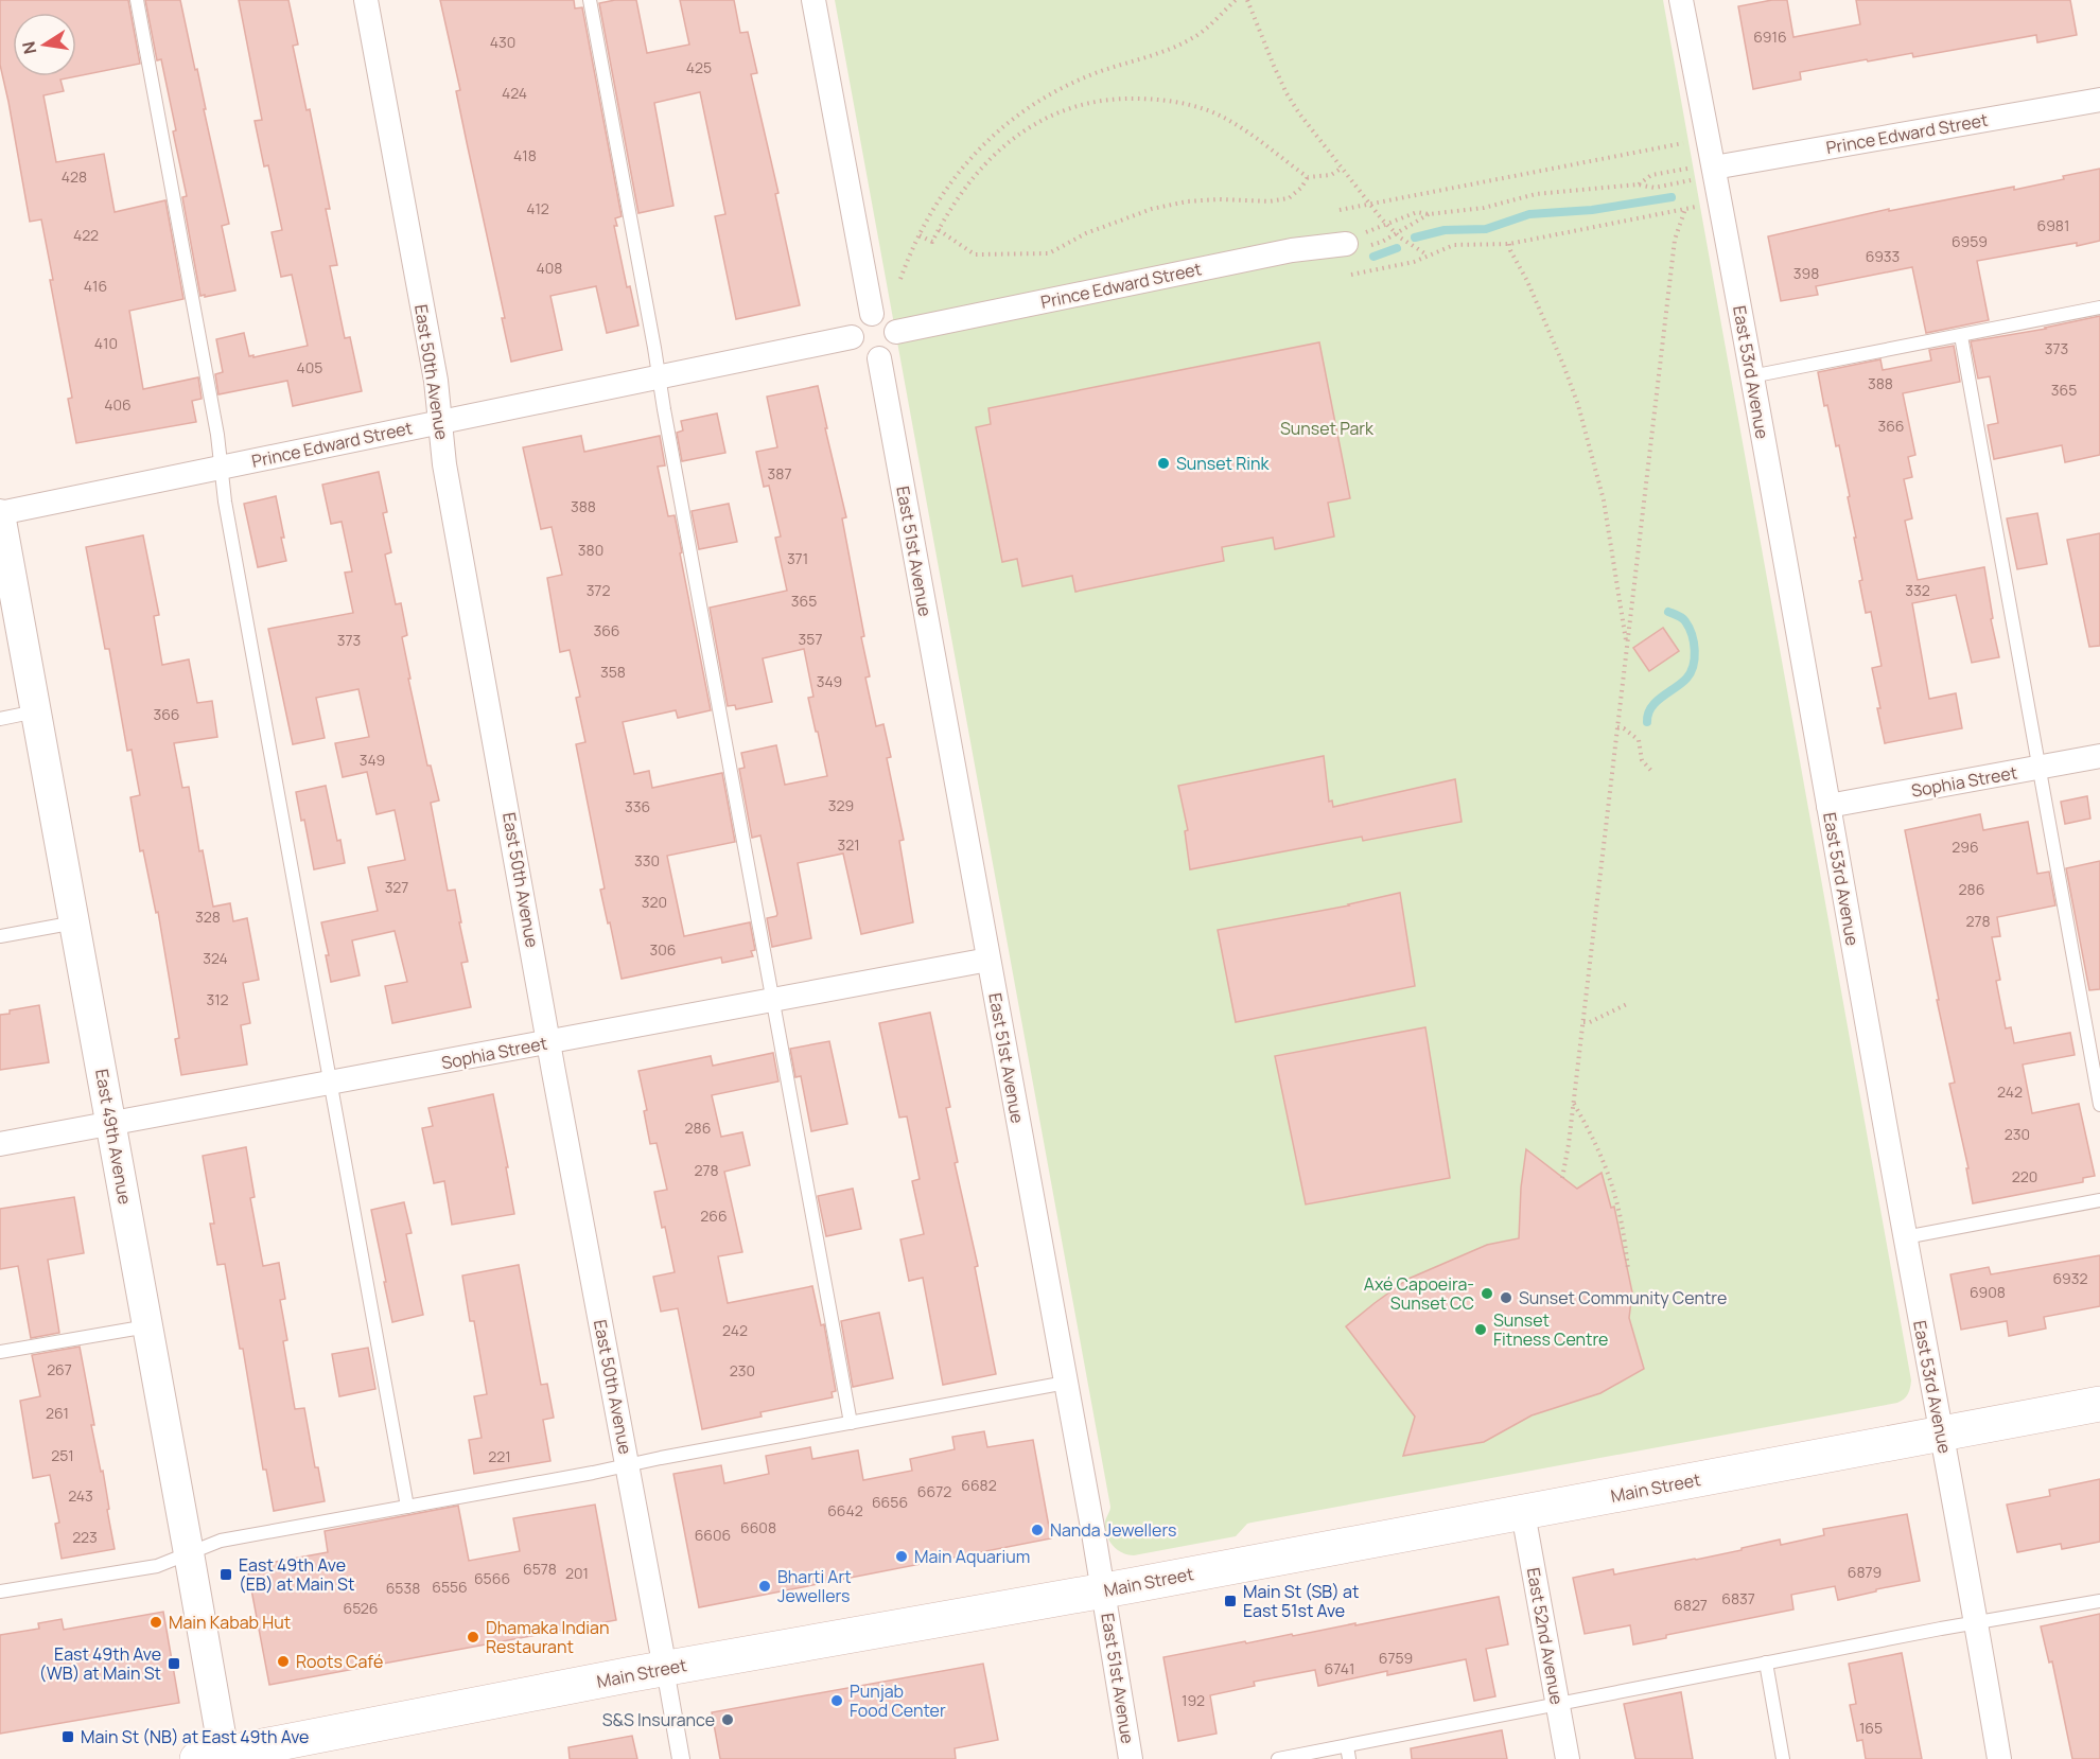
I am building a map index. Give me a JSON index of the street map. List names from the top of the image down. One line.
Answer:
{"streets":{"main road":["Main Street"],"street":["Prince Edward Street","East 50th Avenue","East 53rd Avenue","East 51st Avenue","Sophia Street","East 49th Avenue","East 52nd Avenue"]},"crossings":[["Prince Edward Street","East 50th Avenue"],["Prince Edward Street","East 53rd Avenue"],["Prince Edward Street","East 51st Avenue"],["Prince Edward Street","East 49th Avenue"],["East 50th Avenue","Sophia Street"],["East 50th Avenue","Main Street"],["East 53rd Avenue","Sophia Street"],["East 53rd Avenue","Main Street"],["East 51st Avenue","Sophia Street"],["East 51st Avenue","Main Street"],["Sophia Street","East 49th Avenue"],["East 49th Avenue","Main Street"],["Main Street","East 52nd Avenue"]],"parks":["Sunset Park"],"places":{"other":["Sunset Rink","Axé Capoeira- Sunset CC","Sunset Community Centre","Sunset Fitness Centre","Nanda Jewellers","Main Aquarium","Bharti Art Jewellers","Main Kabab Hut","Dhamaka Indian Restaurant","Roots Café","Punjab Food Center","S&S Insurance"],"transit":["East 49th Ave (EB) at Main St","Main St (SB) at East 51st Ave","East 49th Ave (WB) at Main St","Main St (NB) at East 49th Ave"]},"house_numbers":["6916","430","425","424","418","428","412","6981","422","6959","6933","408","398","416","410","373","405","388","365","406","366","387","388","380","371","372","332","365","366","357","373","358","349","366","349","329","336","321","296","330","327","286","320","328","278","306","324","312","242","286","230","278","220","266","6932","6908","242","267","230","261","251","221","6682","6672","243","6656","6642","6608","6606","223","6578","6879","201","6566","6556","6538","6837","6827","6526","6759","6741","192","165"],"north":"left"}
